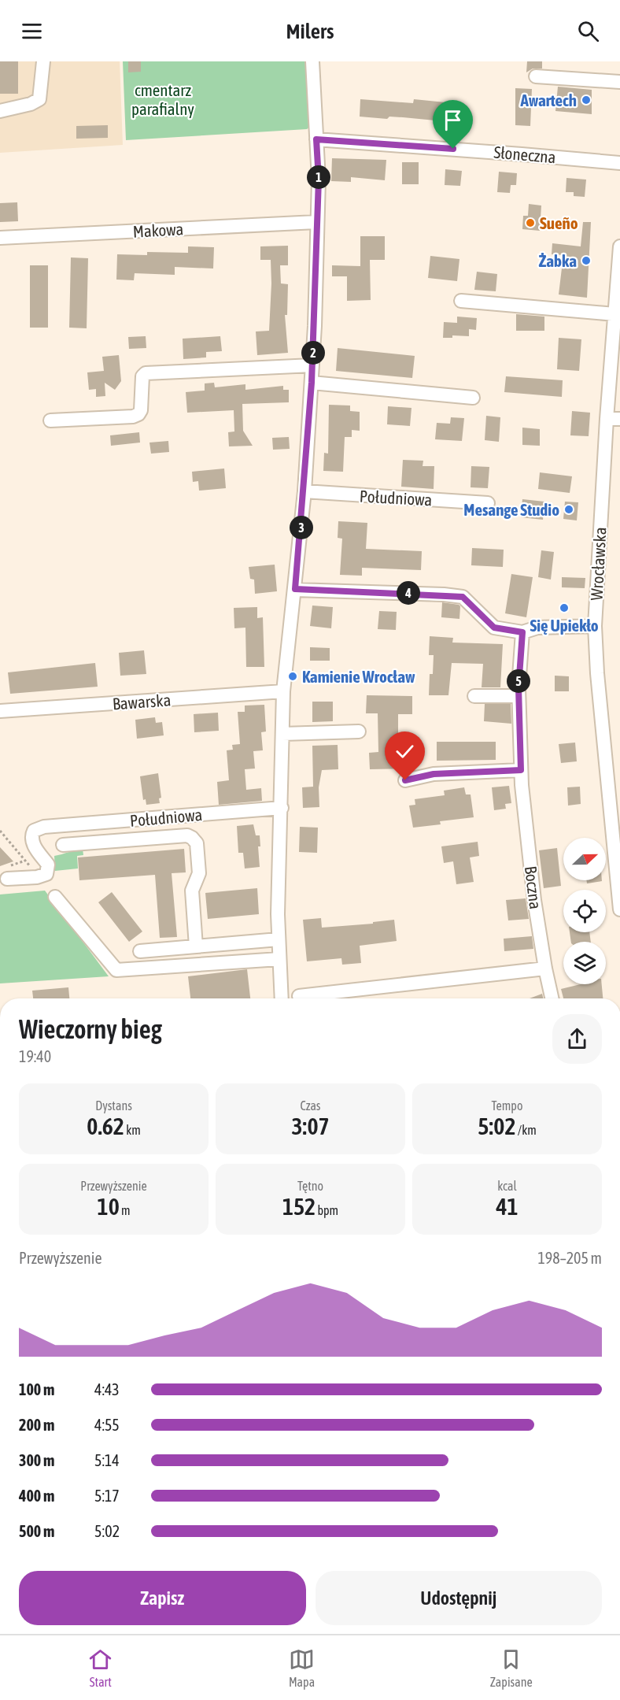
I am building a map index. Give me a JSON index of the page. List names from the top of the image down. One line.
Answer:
{"streets":{"street":["Słoneczna","Makowa","Południowa","Wrocławska","Bawarska","Boczna"]},"parks":["cmentarz parafialny"],"places":["Awartech","Sueño","Żabka","Mesange Studio","Się Upiekło","Kamienie Wrocław"],"north":"right","page":{"header":"Milers","pins":["1","2","3","4","5"],"heading":["Wieczorny bieg","19:40"],"stats":[["Dystans","0.62 km"],["Czas","3:07"],["Tempo","5:02 /km"],["Przewyższenie","10 m"],["Tętno","152 bpm"],["kcal","41"]],"chart":["Przewyższenie","198–205 m"],"list":[{"name":"100 m","note":"4:43"},{"name":"200 m","note":"4:55"},{"name":"300 m","note":"5:14"},{"name":"400 m","note":"5:17"},{"name":"500 m","note":"5:02"}],"buttons":["Zapisz","Udostępnij"],"tabs":["Start","Mapa","Zapisane"]}}
